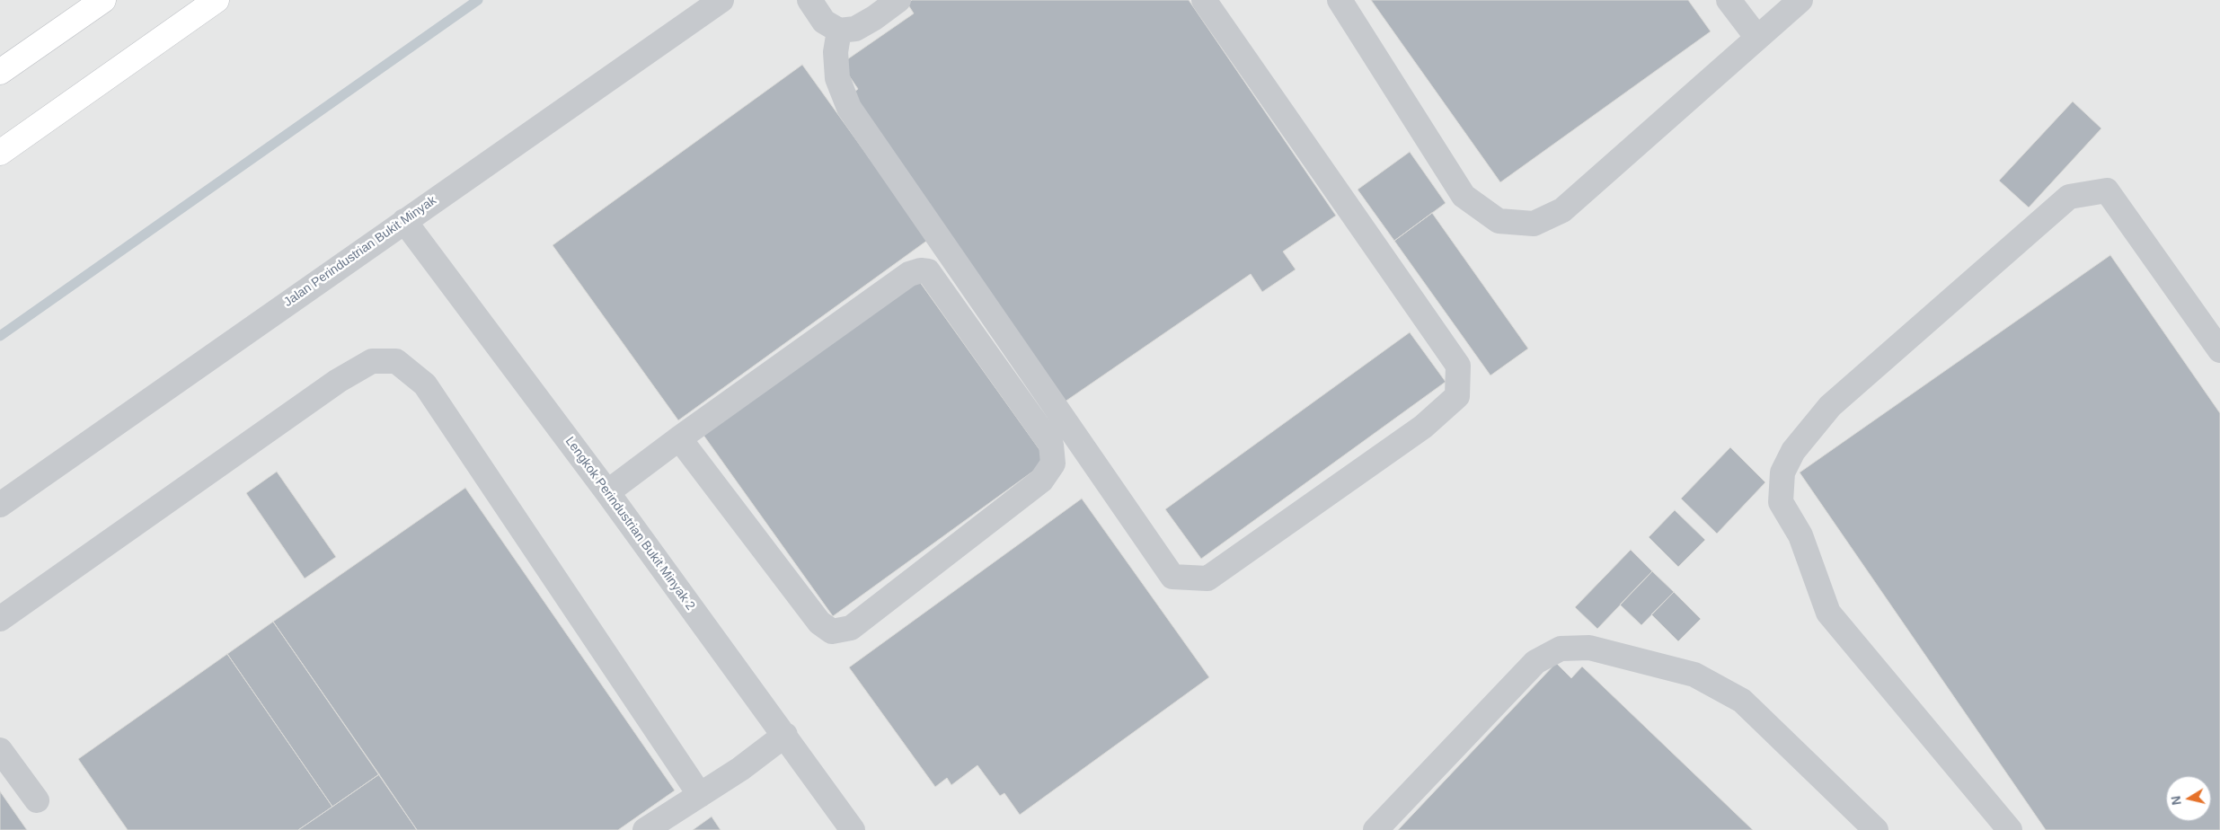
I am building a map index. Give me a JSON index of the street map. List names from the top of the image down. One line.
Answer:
{"streets":{"street":["Jalan Perindustrian Bukit Minyak","Lengkok Perindustrian Bukit Minyak 2"]},"crossings":[["Jalan Perindustrian Bukit Minyak","Lengkok Perindustrian Bukit Minyak 2"]],"north":"left"}
